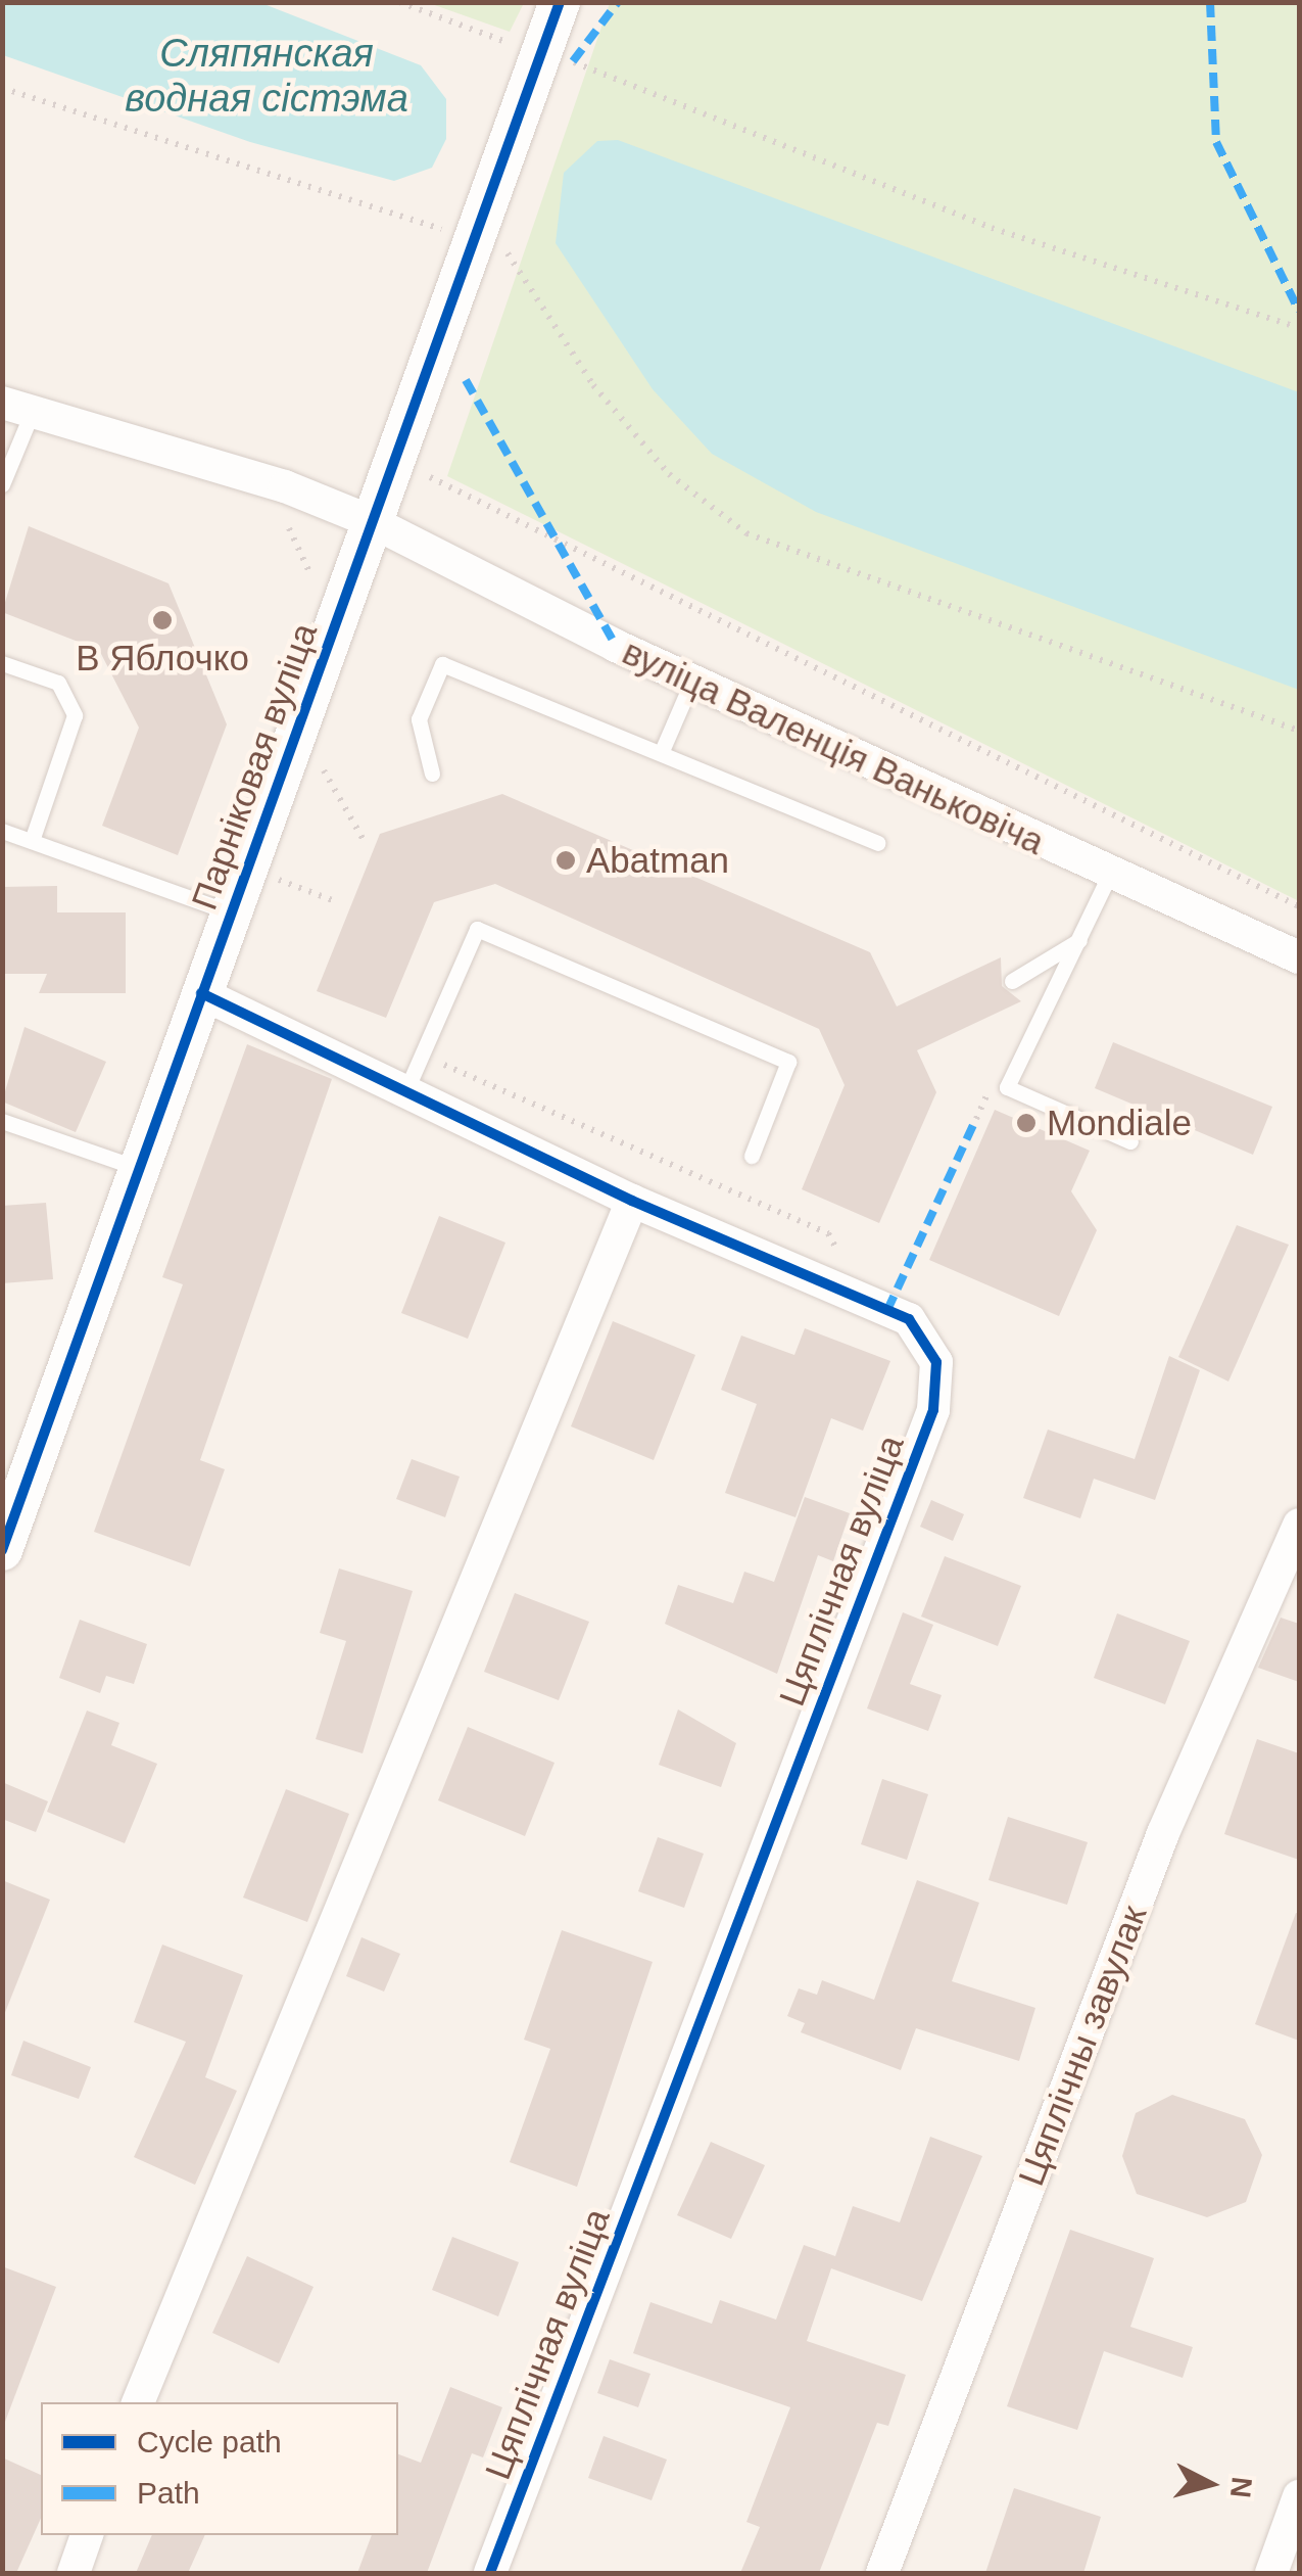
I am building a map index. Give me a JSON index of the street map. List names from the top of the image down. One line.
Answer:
{"streets":{"street":["вуліца Валенція Ваньковіча","Парніковая вуліца","Цяплічная вуліца","Цяплічны завулак"]},"crossings":[["вуліца Валенція Ваньковіча","Парніковая вуліца"],["Парніковая вуліца","Цяплічная вуліца"]],"water":["Сляпянская водная сістэма"],"places":["В Яблочко","Abatman","Mondiale"],"legend":["Cycle path","Path"],"north":"right"}
